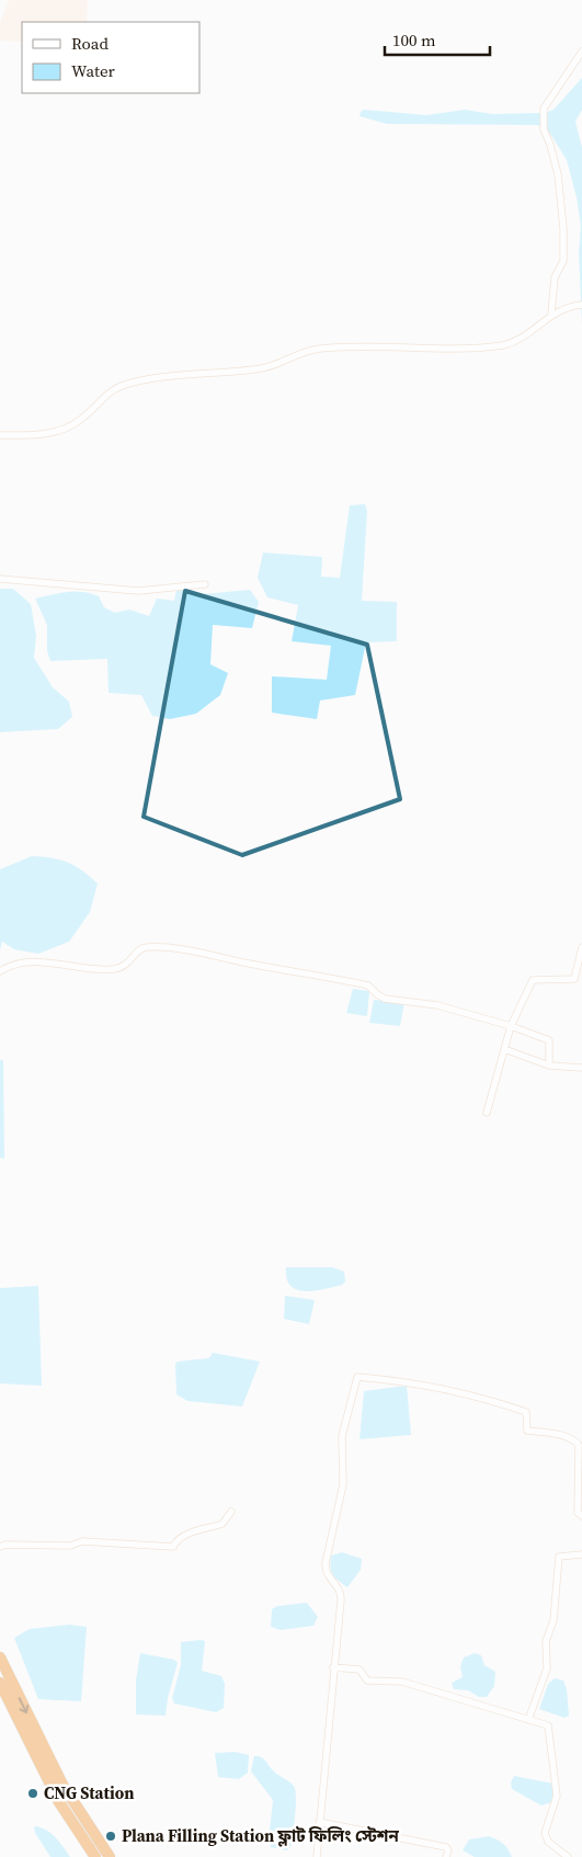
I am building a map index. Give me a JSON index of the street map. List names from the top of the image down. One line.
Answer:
{"places":["CNG Station","Plana Filling Station ফ্লাট ফিলিং স্টেশন"],"legend":["Road","Water"],"scale_bar":"100 m"}
